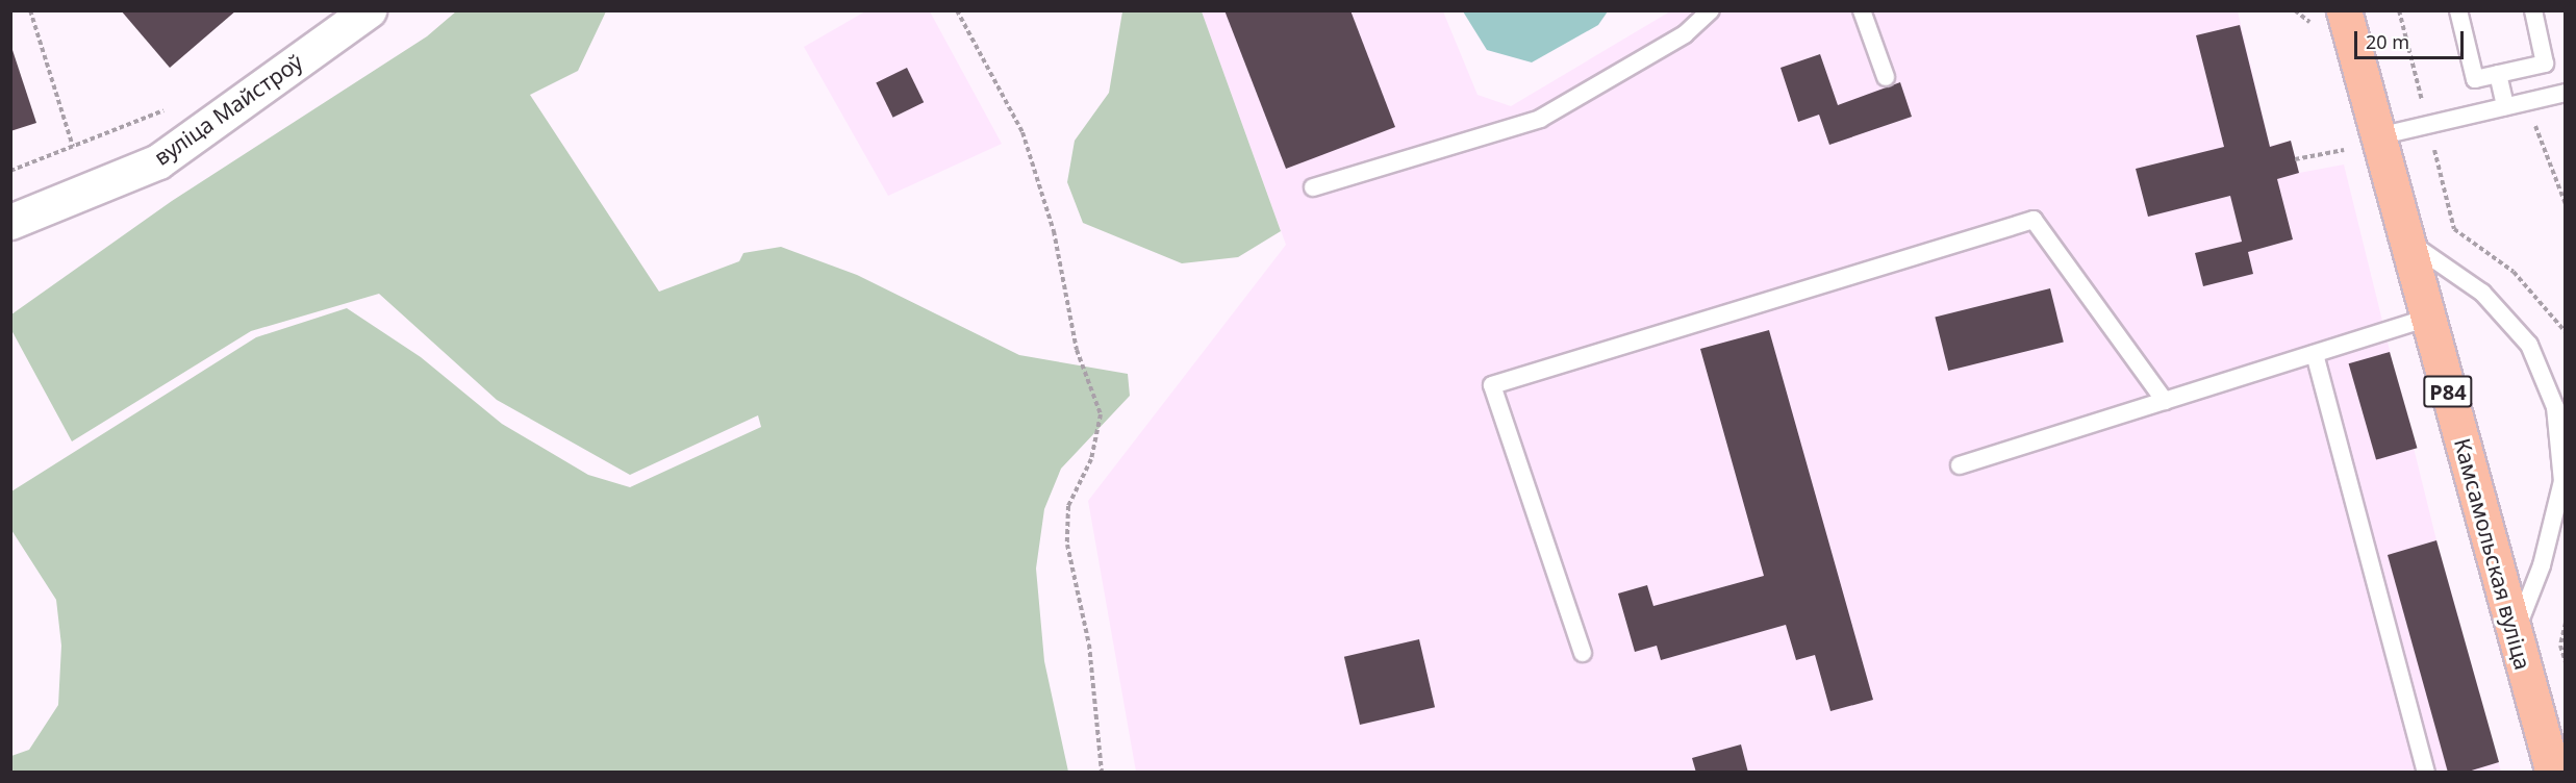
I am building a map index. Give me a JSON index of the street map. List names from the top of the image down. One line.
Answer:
{"streets":{"main road":["Р84","Камсамольская вуліца"],"street":["вуліца Майстроў"]},"scale_bar":"20 m"}
